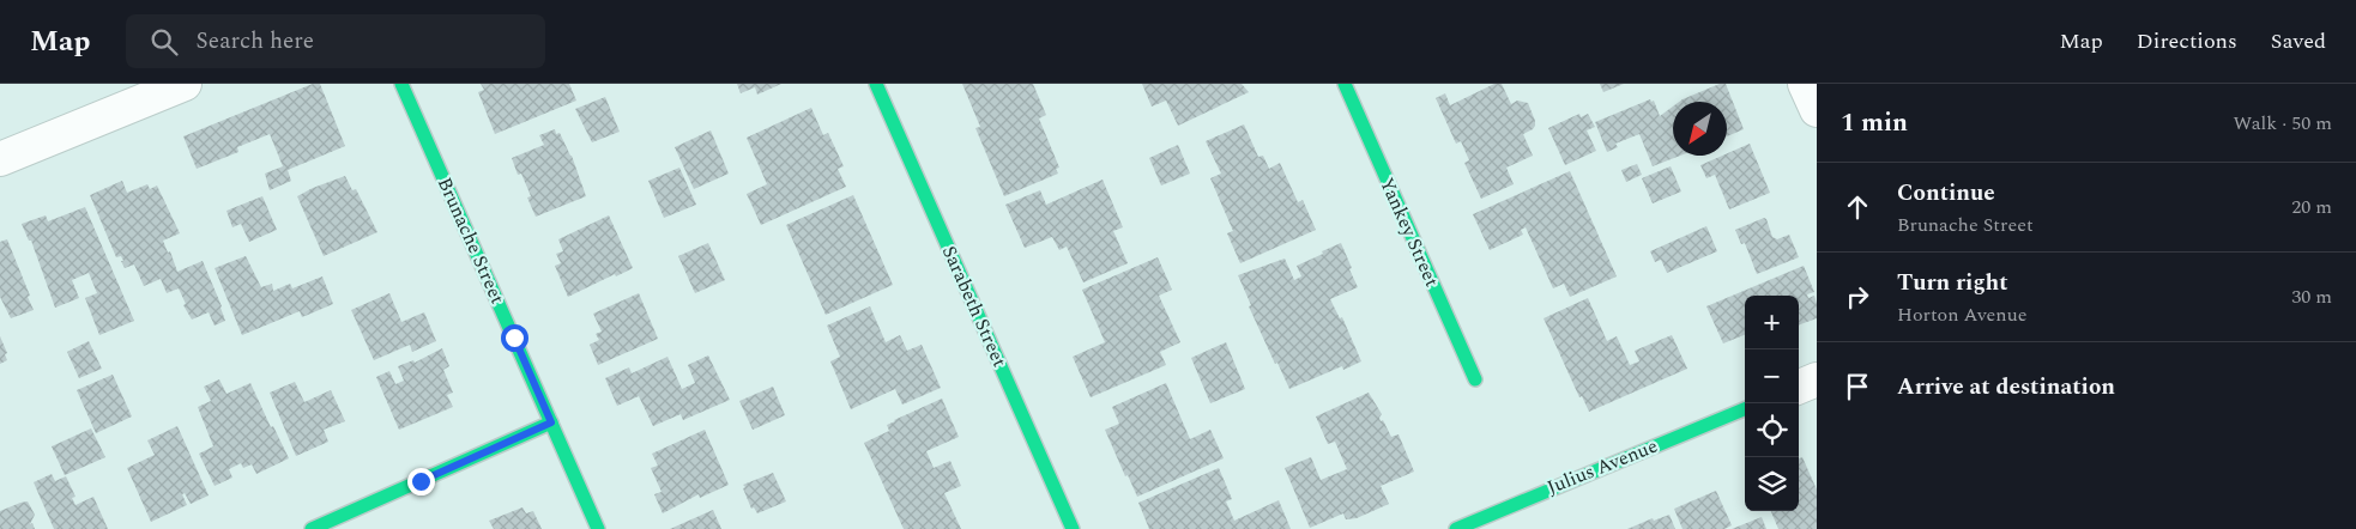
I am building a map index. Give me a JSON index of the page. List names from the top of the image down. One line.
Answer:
{"streets":{"street":["Yankey Street","Brunache Street","Sarabeth Street","Julius Avenue"]},"north":"bottom left","page":{"header":"Map","search":"Search here","nav":["Map","Directions","Saved"],"heading":["1 min","Walk · 50 m"],"list":[["Continue","Brunache Street","20 m"],["Turn right","Horton Avenue","30 m"],"Arrive at destination"],"map_buttons":["+","−"]}}
